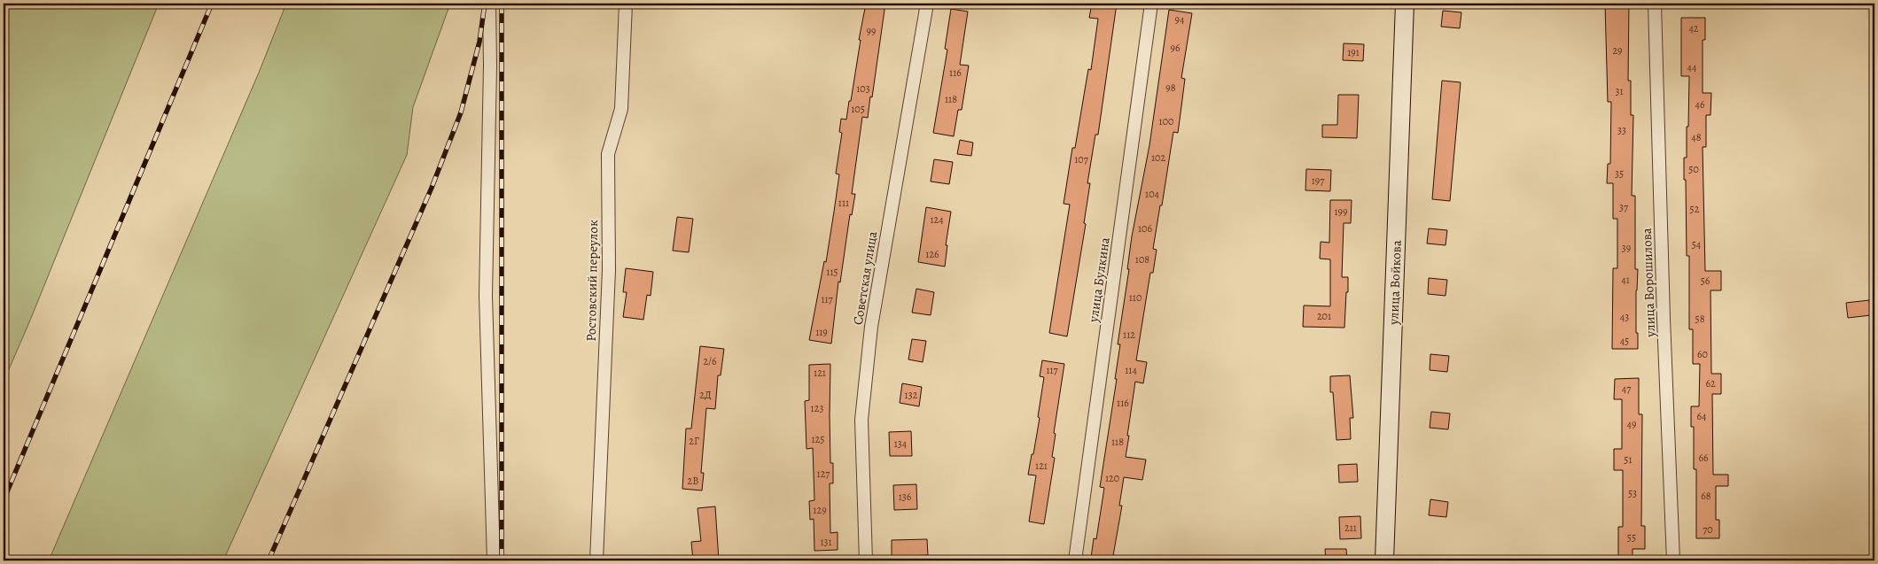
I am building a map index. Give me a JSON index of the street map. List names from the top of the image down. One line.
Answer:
{"streets":{"main road":["улица Войкова"],"street":["Советская улица","улица Булкина","Ростовский переулок","улица Ворошилова"]},"house_numbers":["94","42","99","96","29","191","44","116","98","103","31","118","46","105","100","33","48","102","107","50","35","197","104","111","37","52","199","124","106","54","39","126","108","115","41","56","110","117","201","43","58","119","112","45","60","2/6","117","114","121","62","47","2Д","132","116","123","64","49","125","2Г","118","134","66","51","121","127","120","2В","53","68","136","129","211","70","55","131"]}
